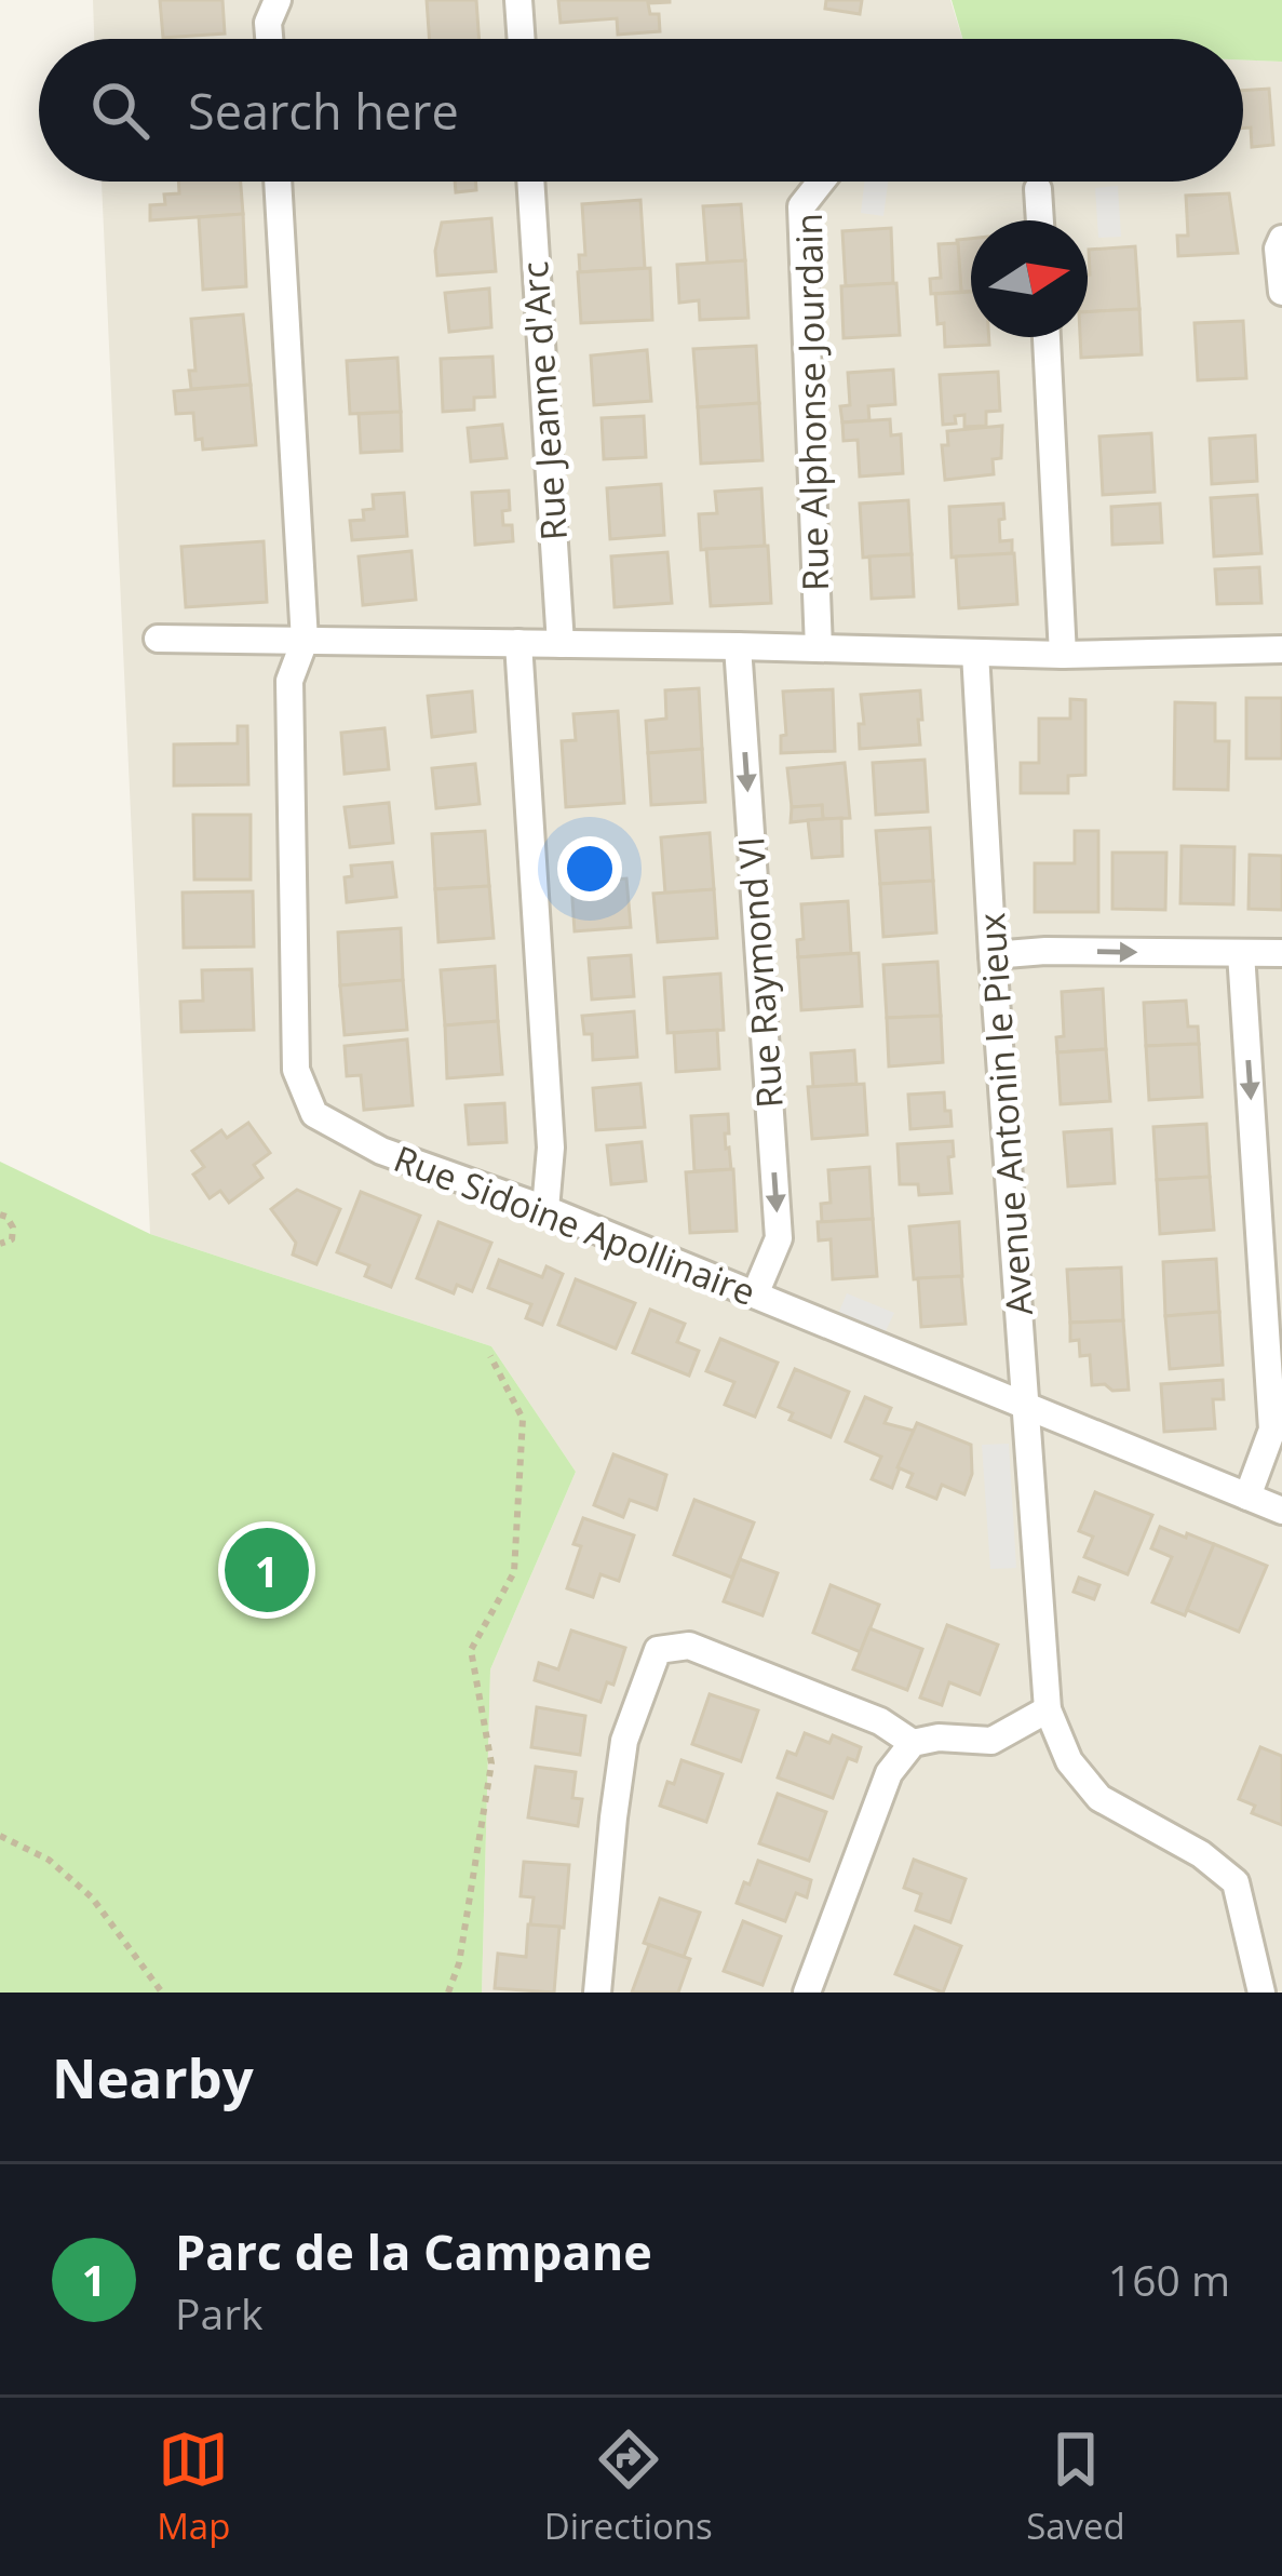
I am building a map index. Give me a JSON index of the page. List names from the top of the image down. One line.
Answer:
{"streets":{"street":["Rue Jeanne d'Arc","Rue Alphonse Jourdain","Rue Raymond VI","Avenue Antonin le Pieux","Rue Sidoine Apollinaire"]},"crossings":[["Rue Raymond VI","Rue Sidoine Apollinaire"],["Avenue Antonin le Pieux","Rue Sidoine Apollinaire"]],"north":"right","page":{"search":"Search here","pins":"1","heading":"Nearby","list":[{"mark":"1","name":"Parc de la Campane","note":"Park","value":"160 m"}],"nav":["Map","Directions","Saved"]}}
